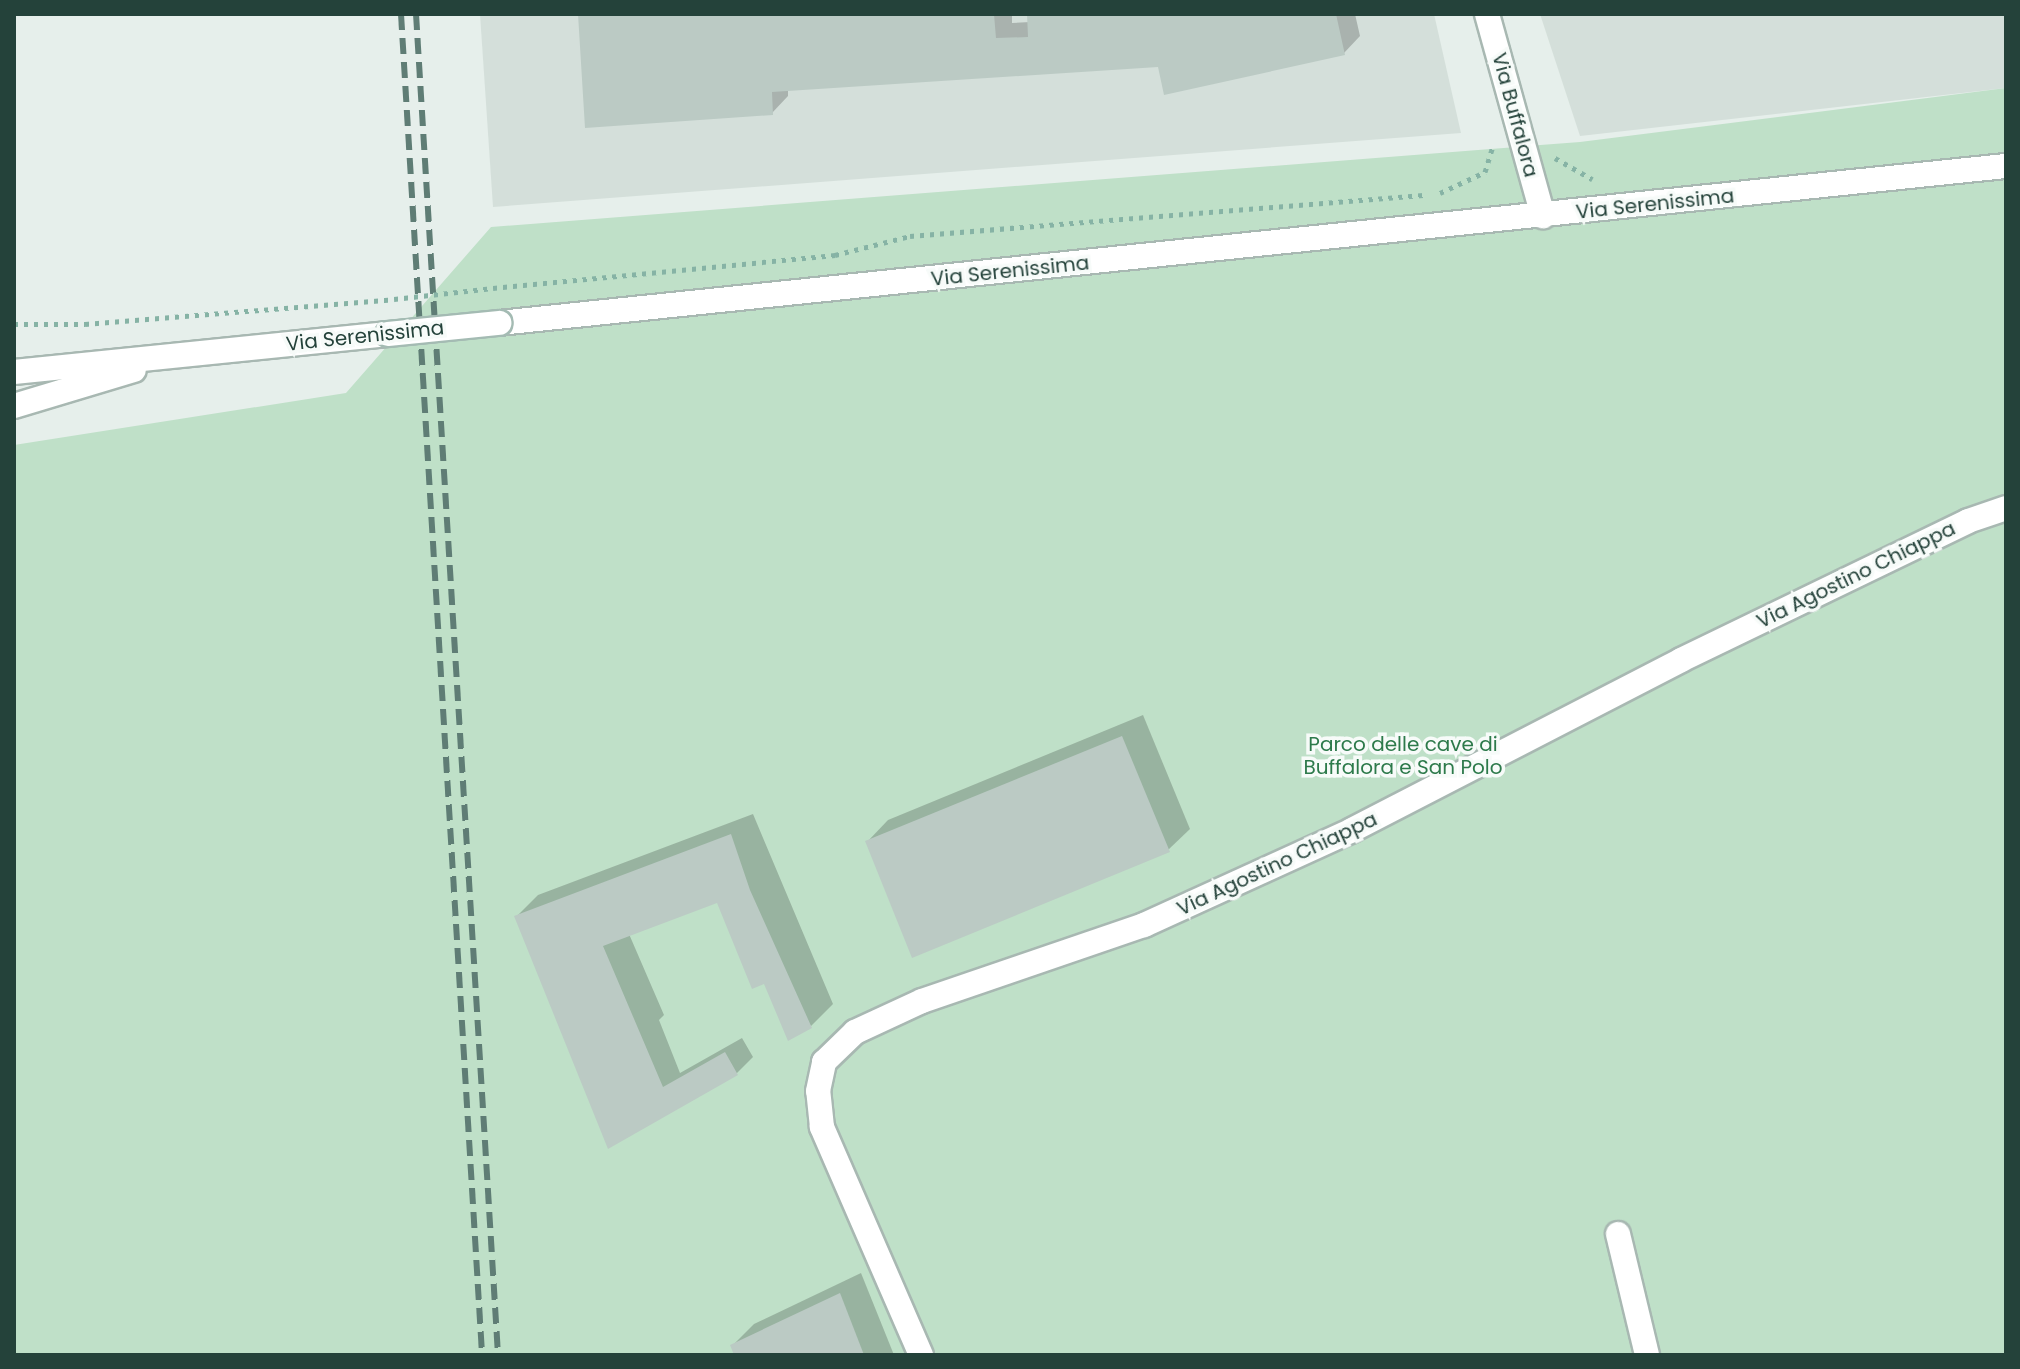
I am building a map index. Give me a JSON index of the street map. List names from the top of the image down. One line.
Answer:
{"streets":{"main road":["Via Buffalora","Via Serenissima","Via Agostino Chiappa"]},"crossings":[["Via Buffalora","Via Serenissima"]],"parks":["Parco delle cave di Buffalora e San Polo"]}
